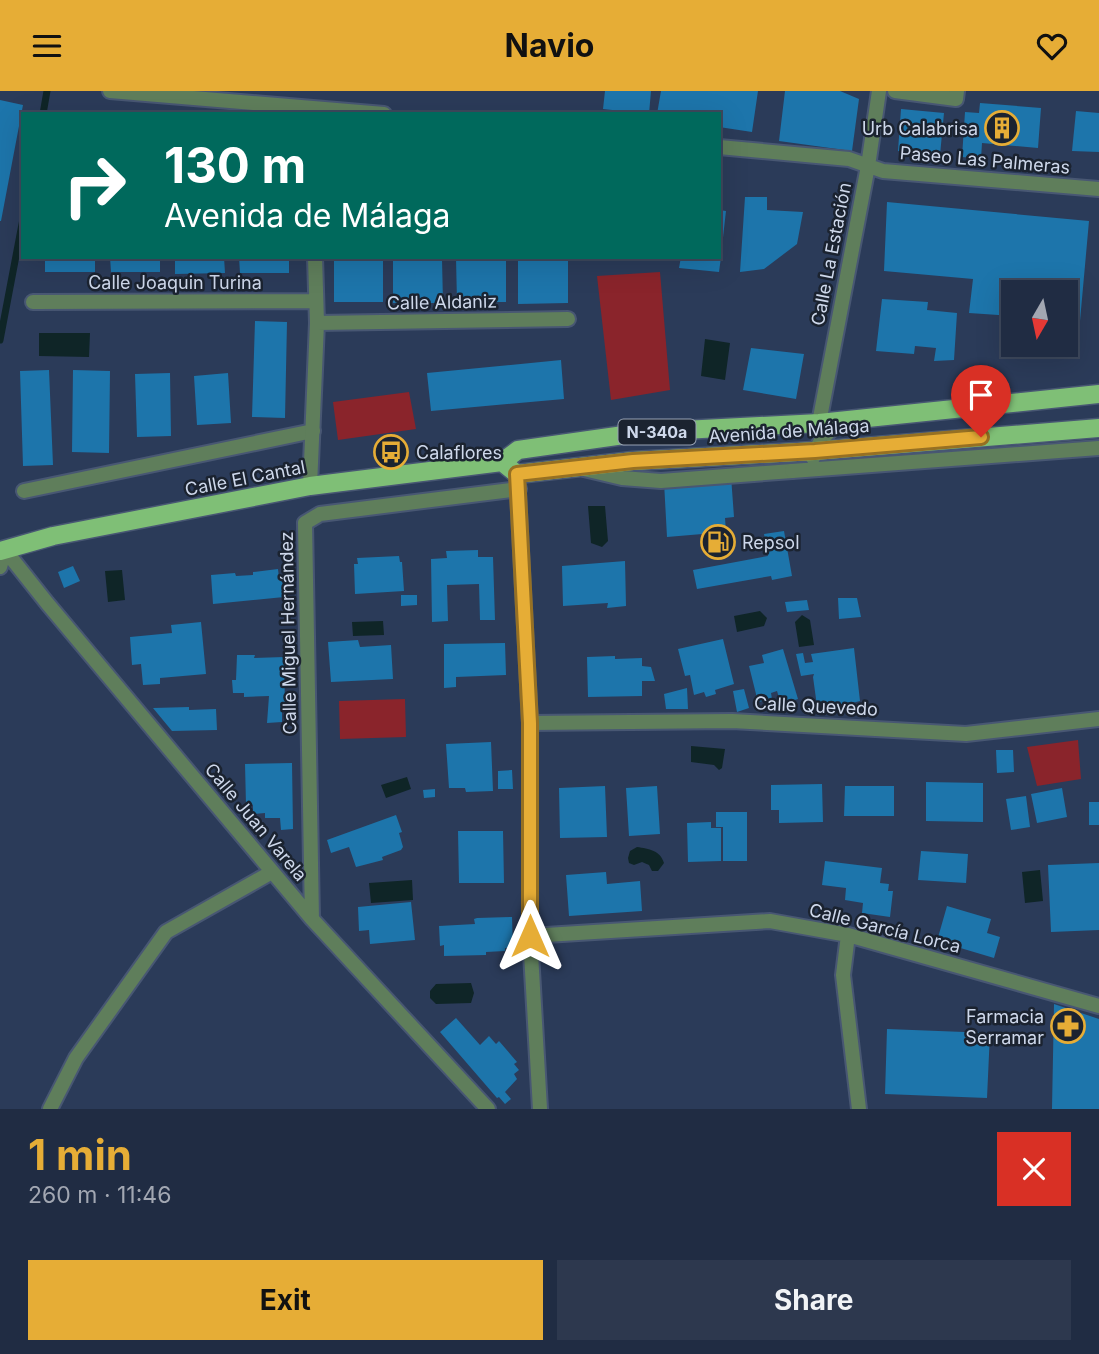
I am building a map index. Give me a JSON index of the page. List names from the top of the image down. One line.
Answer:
{"streets":{"main road":["Avenida de Málaga","N-340a","Calle El Cantal"],"street":["Paseo Las Palmeras","Calle La Estación","Calle Joaquin Turina","Calle Aldaniz","Calle Miguel Hernández","Calle Quevedo","Calle Juan Varela","Calle García Lorca"]},"crossings":[["Paseo Las Palmeras","Calle La Estación"],["Calle La Estación","Avenida de Málaga"],["Avenida de Málaga","Calle El Cantal"],["Avenida de Málaga","Calle Miguel Hernández"],["Calle El Cantal","Calle Juan Varela"],["Calle Miguel Hernández","Calle Juan Varela"]],"places":{"building":["Urb Calabrisa"],"bus stop":["Calaflores"],"fuel station":["Repsol"],"pharmacy":["Farmacia Serramar"]},"north":"bottom","page":{"header":"Navio","turn":["130 m","Avenida de Málaga"],"heading":["1 min","260 m · 11:46"],"buttons":["Exit","Share"]}}
